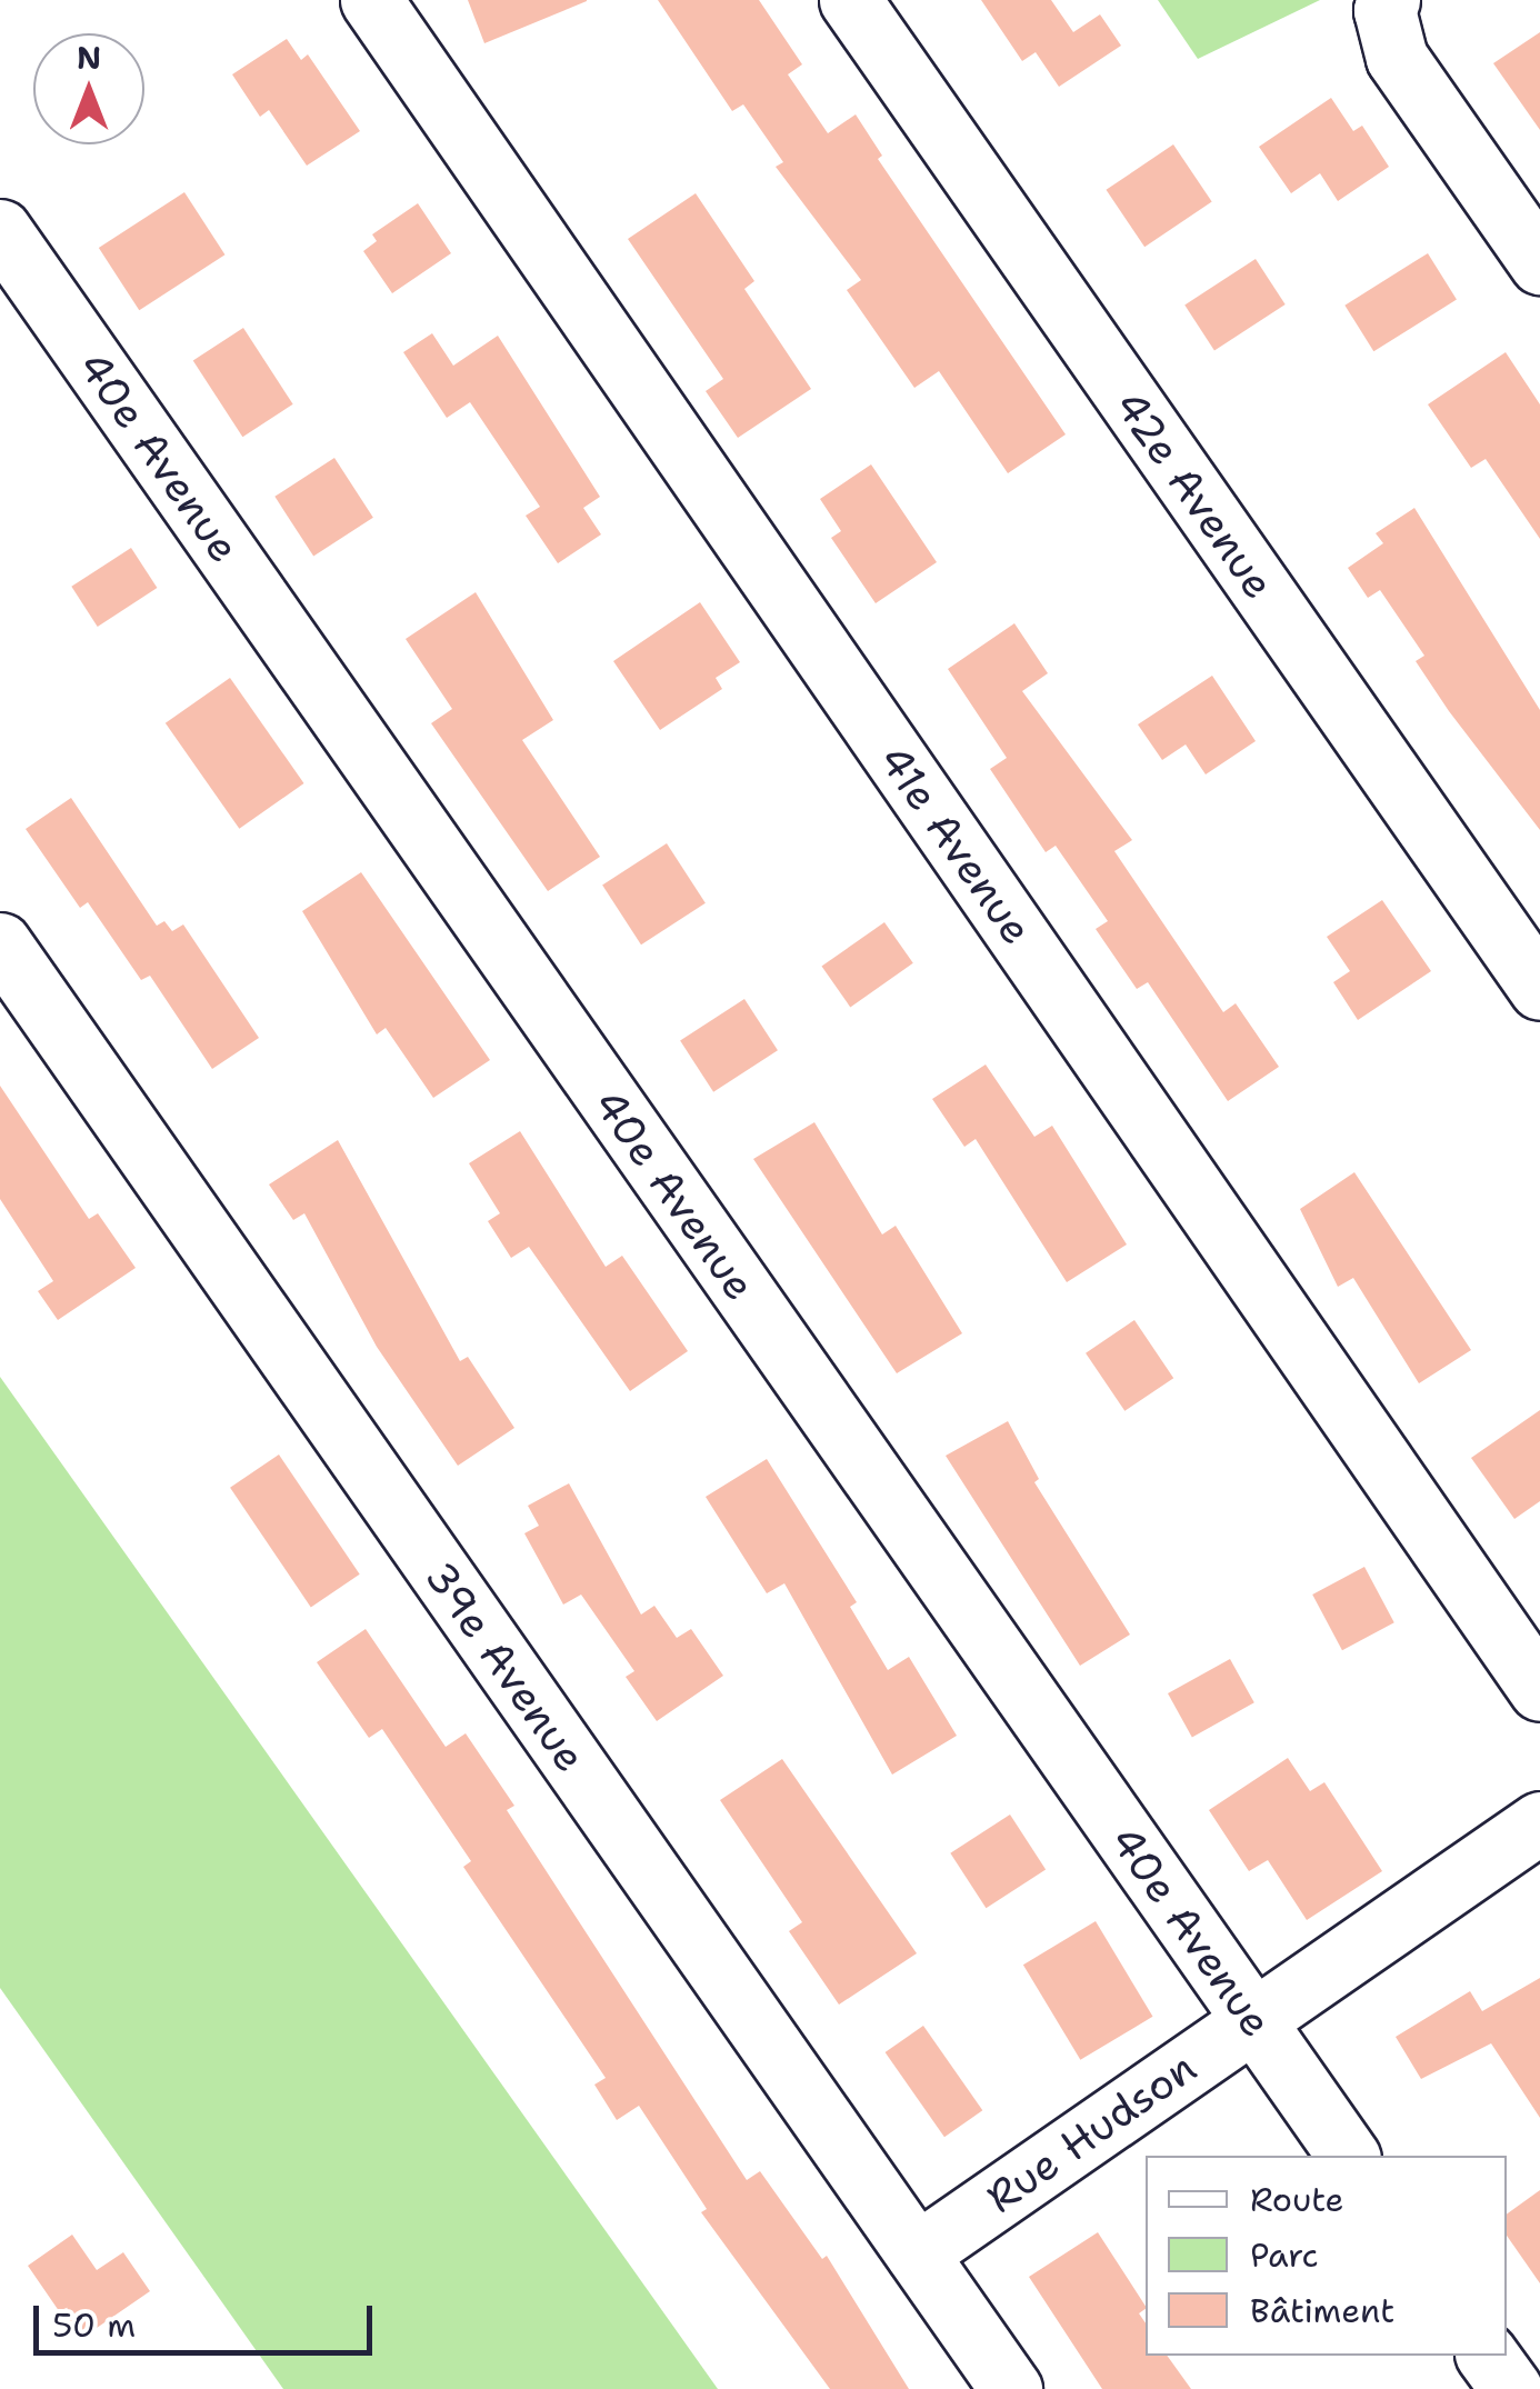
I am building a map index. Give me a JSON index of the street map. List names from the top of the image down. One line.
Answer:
{"streets":{"street":["40e Avenue","42e Avenue","41e Avenue","39e Avenue","Rue Hudson"]},"crossings":[["40e Avenue","Rue Hudson"],["39e Avenue","Rue Hudson"]],"legend":["Route","Parc","Bâtiment"],"scale_bar":"50 m","north":"top"}
